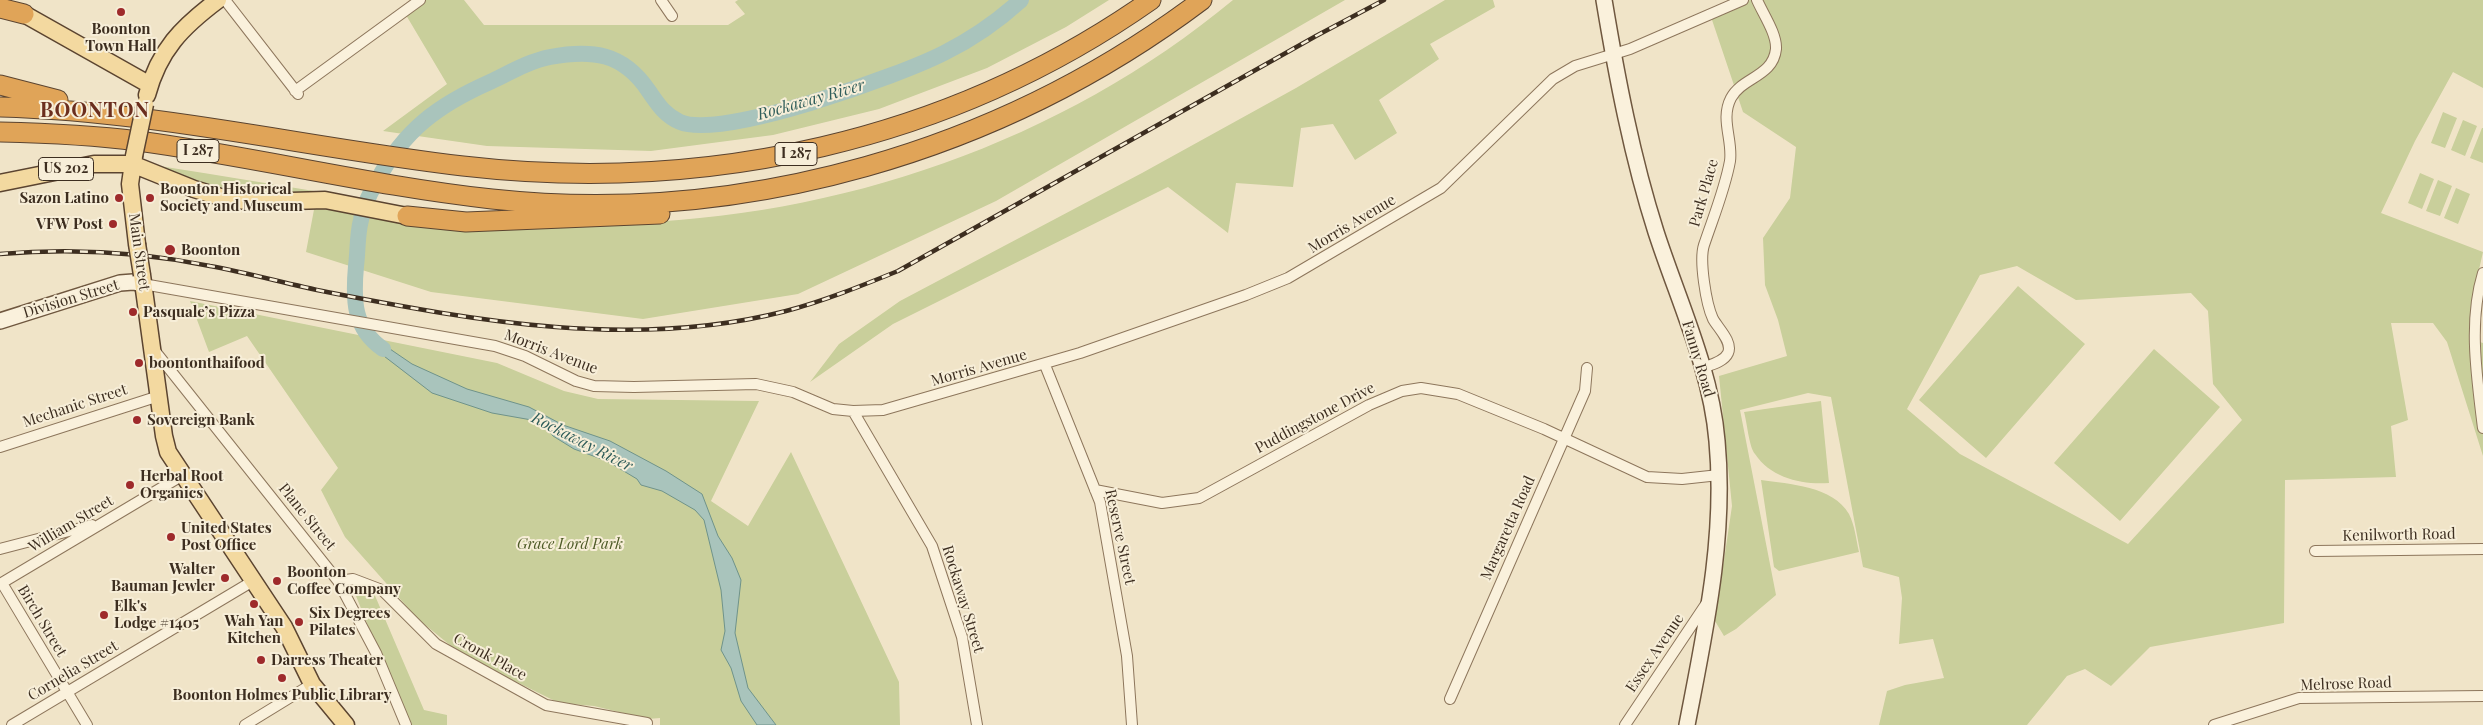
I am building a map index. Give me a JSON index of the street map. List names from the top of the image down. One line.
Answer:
{"streets":{"highway":["I 287"],"main road":["US 202","Main Street","Division Street","Fanny Road"],"street":["Park Place","Morris Avenue","Mechanic Street","Puddingstone Drive","Plane Street","William Street","Margaretta Road","Kenilworth Road","Reserve Street","Rockaway Street","Birch Street","Essex Avenue","Cronk Place","Cornelia Street","Melrose Road"]},"crossings":[["US 202","Main Street"],["Park Place","Fanny Road"],["Morris Avenue","Main Street"],["Morris Avenue","Division Street"],["Morris Avenue","Fanny Road"],["Morris Avenue","Reserve Street"],["Morris Avenue","Rockaway Street"],["Main Street","Division Street"],["Main Street","Mechanic Street"],["Main Street","Plane Street"],["Main Street","William Street"],["Main Street","Cornelia Street"],["Fanny Road","Puddingstone Drive"],["Fanny Road","Essex Avenue"],["Puddingstone Drive","Margaretta Road"],["Puddingstone Drive","Reserve Street"],["Plane Street","Cronk Place"],["William Street","Birch Street"],["Birch Street","Cornelia Street"]],"districts":["BOONTON"],"water":["Rockaway River"],"parks":["Grace Lord Park"],"places":["Boonton Town Hall","Sazon Latino","Boonton Historical Society and Museum","VFW Post","Boonton","Pasquale’s Pizza","boontonthaifood","Sovereign Bank","Herbal Root Organics","United States Post Office","Walter Bauman Jewler","Boonton Coffee Company","Wah Yan Kitchen","Elk's Lodge #1405","Six Degrees Pilates","Darress Theater","Boonton Holmes Public Library"]}
